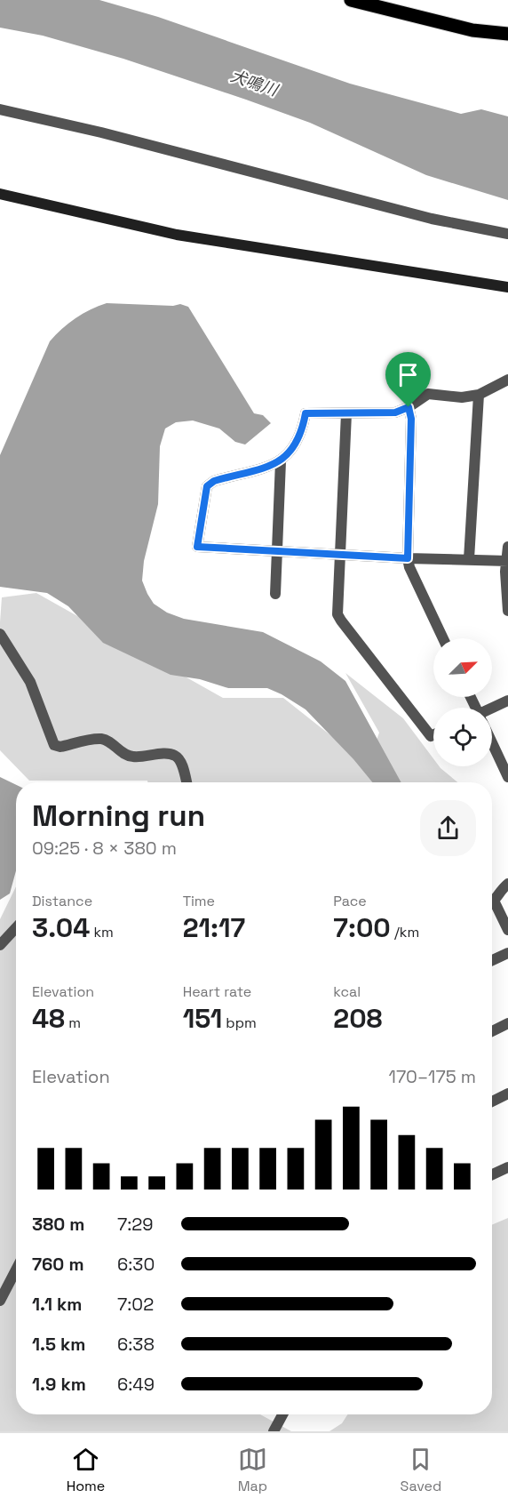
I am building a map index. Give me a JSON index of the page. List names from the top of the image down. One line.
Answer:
{"water":["犬鳴川"],"north":"top right","page":{"heading":["Morning run","09:25 · 8 × 380 m"],"stats":[["Distance","3.04 km"],["Time","21:17"],["Pace","7:00 /km"],["Elevation","48 m"],["Heart rate","151 bpm"],["kcal","208"]],"chart":["Elevation","170–175 m"],"list":[{"name":"380 m","note":"7:29"},{"name":"760 m","note":"6:30"},{"name":"1.1 km","note":"7:02"},{"name":"1.5 km","note":"6:38"},{"name":"1.9 km","note":"6:49"}],"tabs":["Home","Map","Saved"]}}
